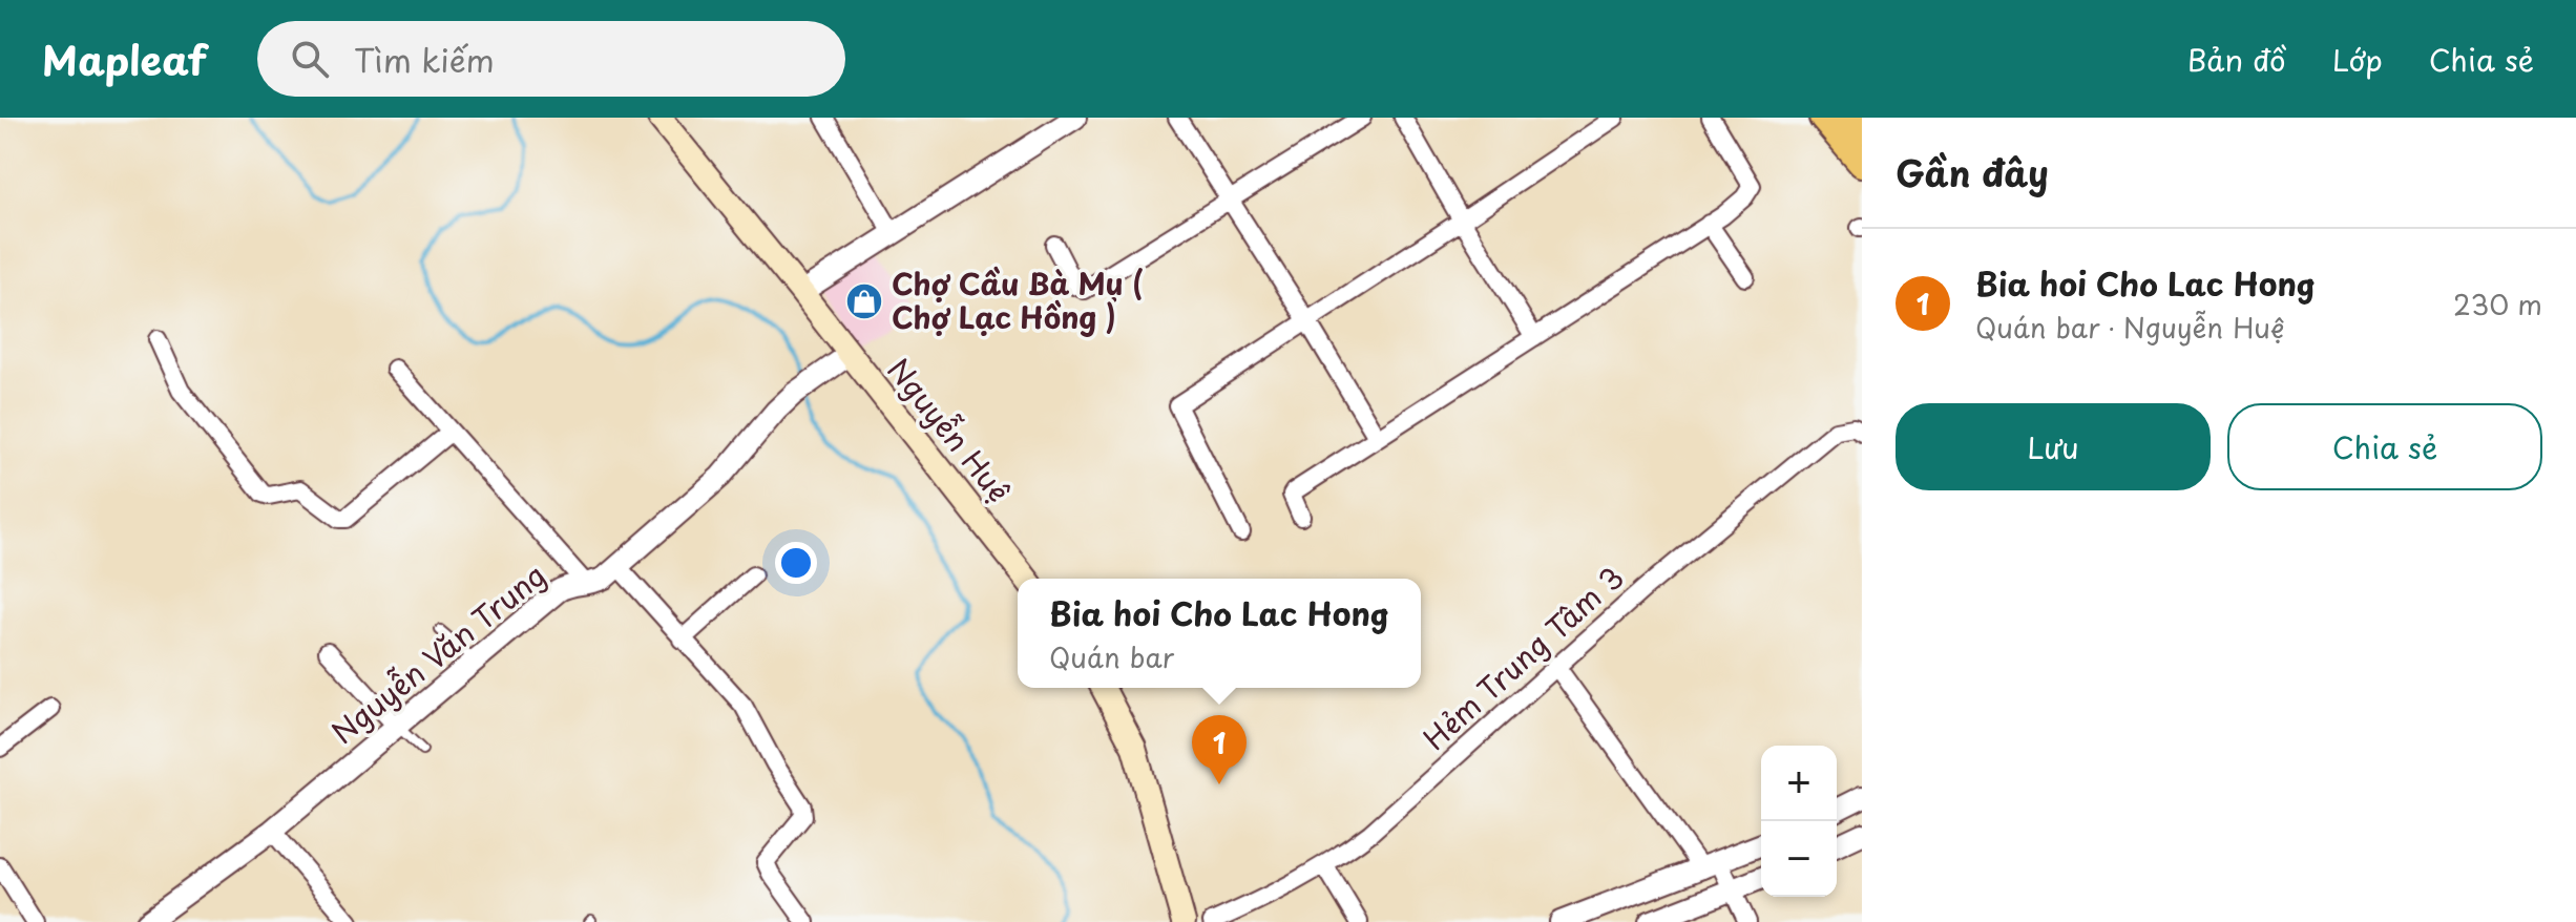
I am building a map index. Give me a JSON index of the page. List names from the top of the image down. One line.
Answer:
{"streets":{"main road":["Nguyễn Huệ"],"street":["Nguyễn Văn Trung","Hẻm Trung Tâm 3"]},"crossings":[["Nguyễn Huệ","Nguyễn Văn Trung"]],"places":{"shop":["Chợ Cầu Bà Mụ ( Chợ Lạc Hồng )"]},"page":{"header":"Mapleaf","search":"Tìm kiếm","nav":["Bản đồ","Lớp","Chia sẻ"],"heading":"Gần đây","list":[{"mark":"1","name":"Bia hoi Cho Lac Hong","note":"Quán bar · Nguyễn Huệ","value":"230 m"}],"buttons":["Lưu","Chia sẻ"],"popup":["Bia hoi Cho Lac Hong","Quán bar"],"pins":"1","map_buttons":["+","−"]}}
